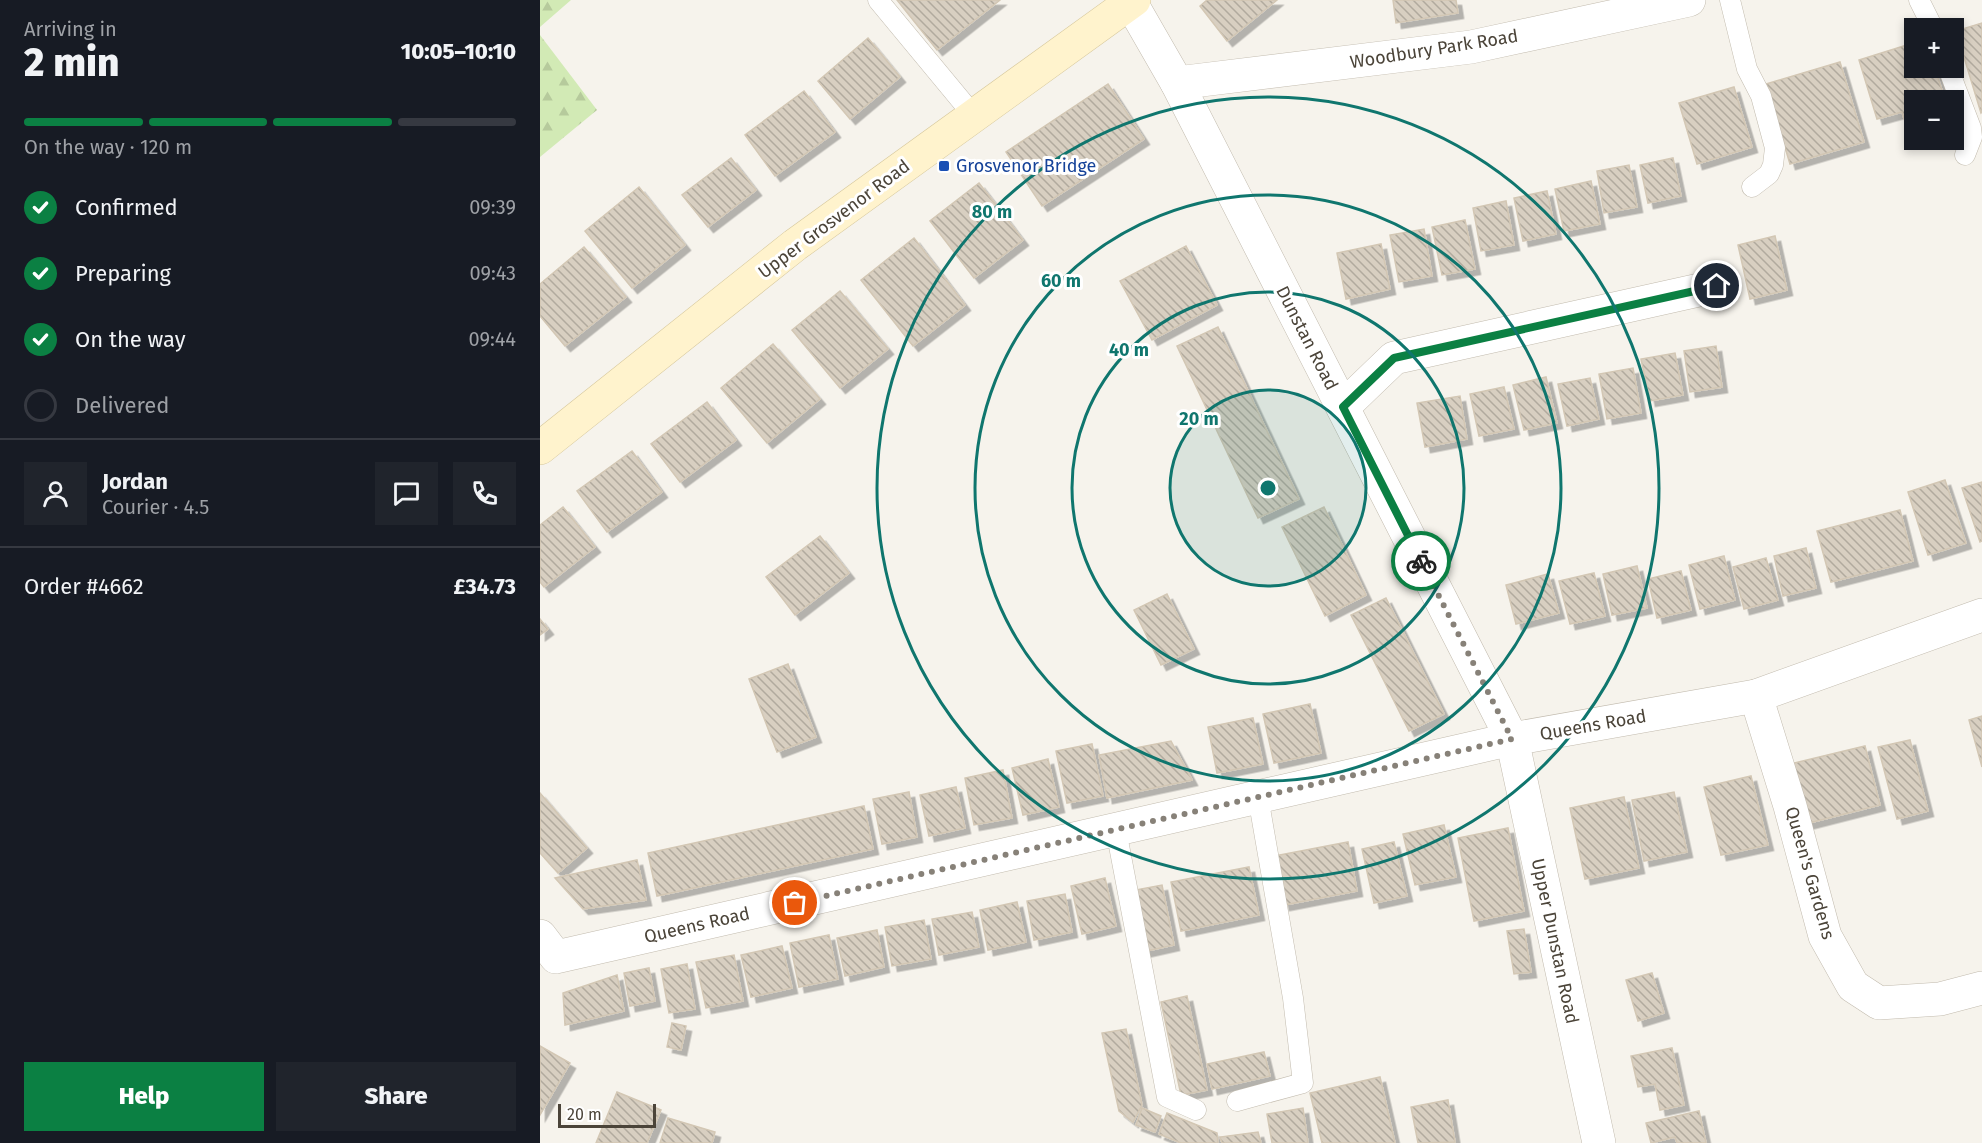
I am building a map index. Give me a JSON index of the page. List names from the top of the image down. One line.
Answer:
{"streets":{"street":["Woodbury Park Road","Upper Grosvenor Road","Dunstan Road","Queens Road","Queen's Gardens","Upper Dunstan Road"]},"crossings":[["Woodbury Park Road","Dunstan Road"],["Upper Grosvenor Road","Dunstan Road"],["Dunstan Road","Queens Road"],["Dunstan Road","Upper Dunstan Road"],["Queens Road","Queen's Gardens"],["Queens Road","Upper Dunstan Road"]],"places":{"transit":["Grosvenor Bridge"]},"scale_bar":"20 m","page":{"heading":["2 min","Arriving in","10:05–10:10"],"panel":["Jordan","Courier · 4.5","Order #4662","£34.73"],"map_buttons":["+","−"],"bar":"On the way · 120 m","list":[["Confirmed","09:39"],["Preparing","09:43"],["On the way","09:44"],"Delivered"],"buttons":["Help","Share"],"scale":"20 m"},"rings":["80 m","60 m","40 m","20 m"]}
